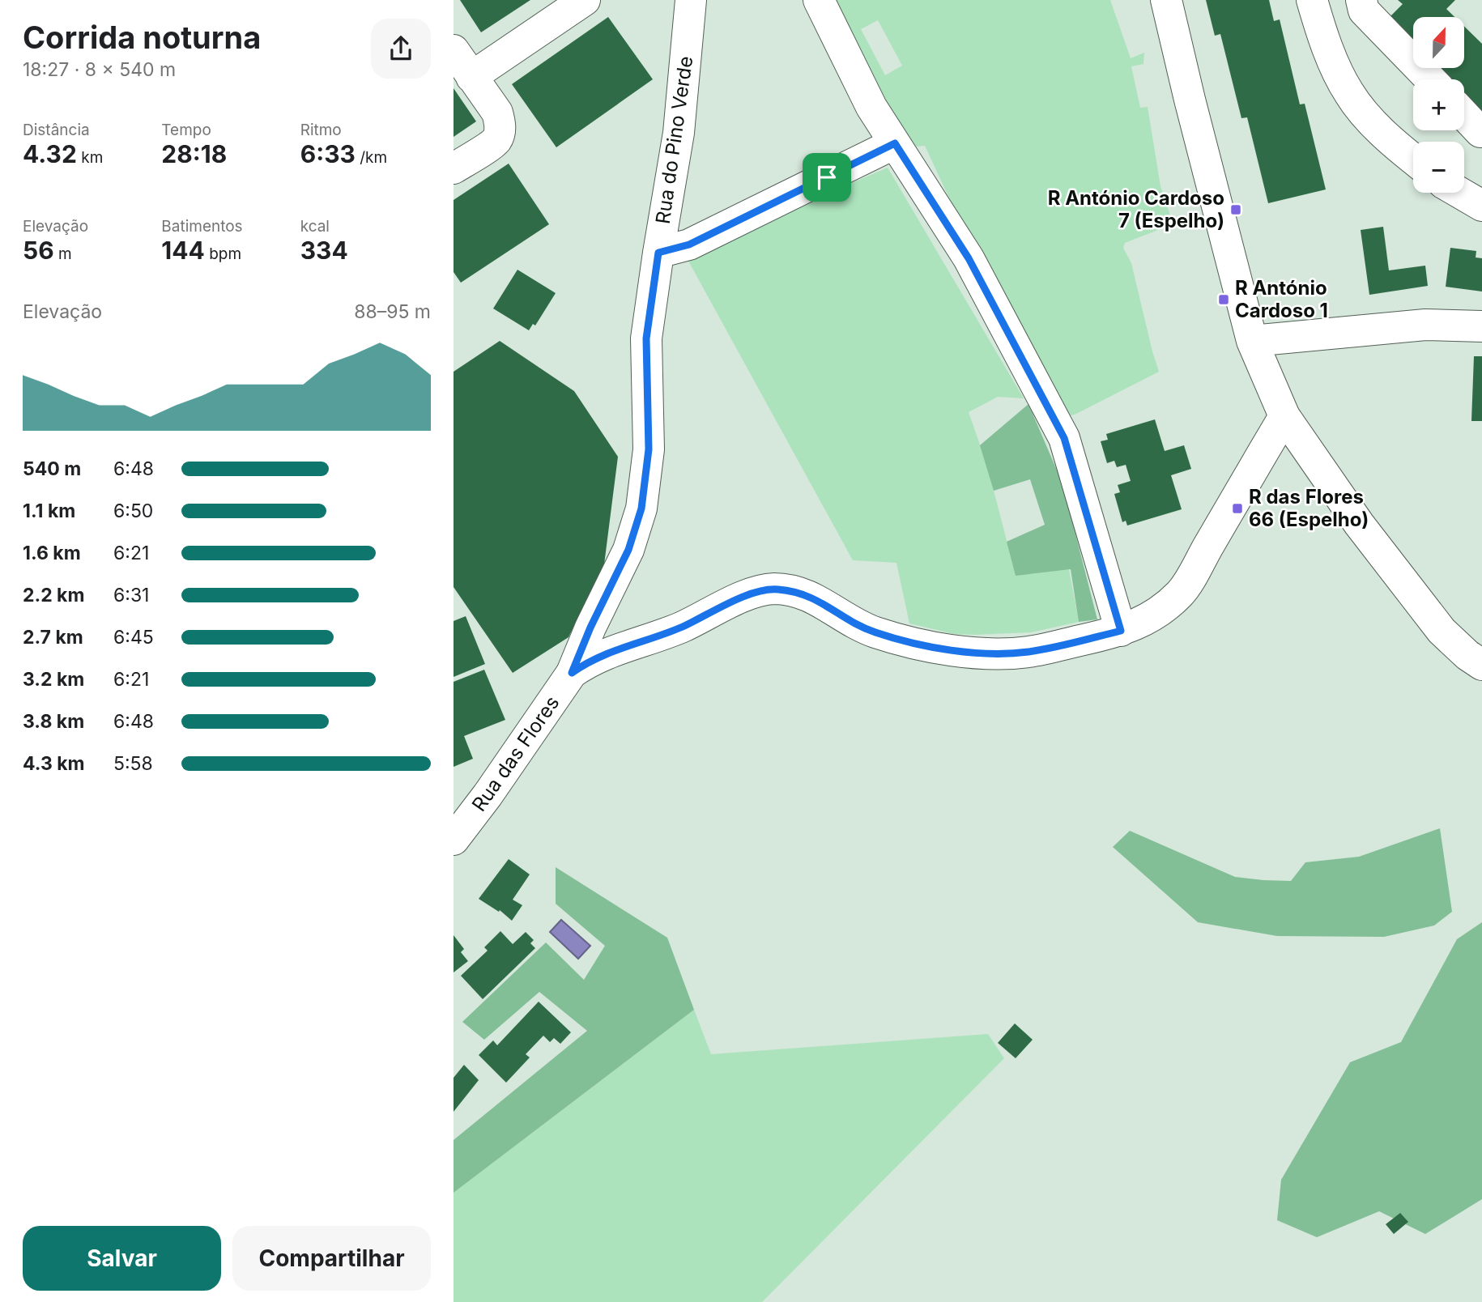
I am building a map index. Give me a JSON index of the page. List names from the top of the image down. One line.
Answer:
{"streets":{"street":["Rua do Pino Verde","Rua das Flores"]},"crossings":[["Rua do Pino Verde","Rua das Flores"]],"places":{"transit":["R António Cardoso 7 (Espelho)","R António Cardoso 1","R das Flores 66 (Espelho)"]},"north":"top","page":{"heading":["Corrida noturna","18:27 · 8 × 540 m"],"map_buttons":["+","−"],"stats":[["Distância","4.32 km"],["Tempo","28:18"],["Ritmo","6:33 /km"],["Elevação","56 m"],["Batimentos","144 bpm"],["kcal","334"]],"chart":["Elevação","88–95 m"],"list":[{"name":"540 m","note":"6:48"},{"name":"1.1 km","note":"6:50"},{"name":"1.6 km","note":"6:21"},{"name":"2.2 km","note":"6:31"},{"name":"2.7 km","note":"6:45"},{"name":"3.2 km","note":"6:21"},{"name":"3.8 km","note":"6:48"},{"name":"4.3 km","note":"5:58"}],"buttons":["Salvar","Compartilhar"]}}
